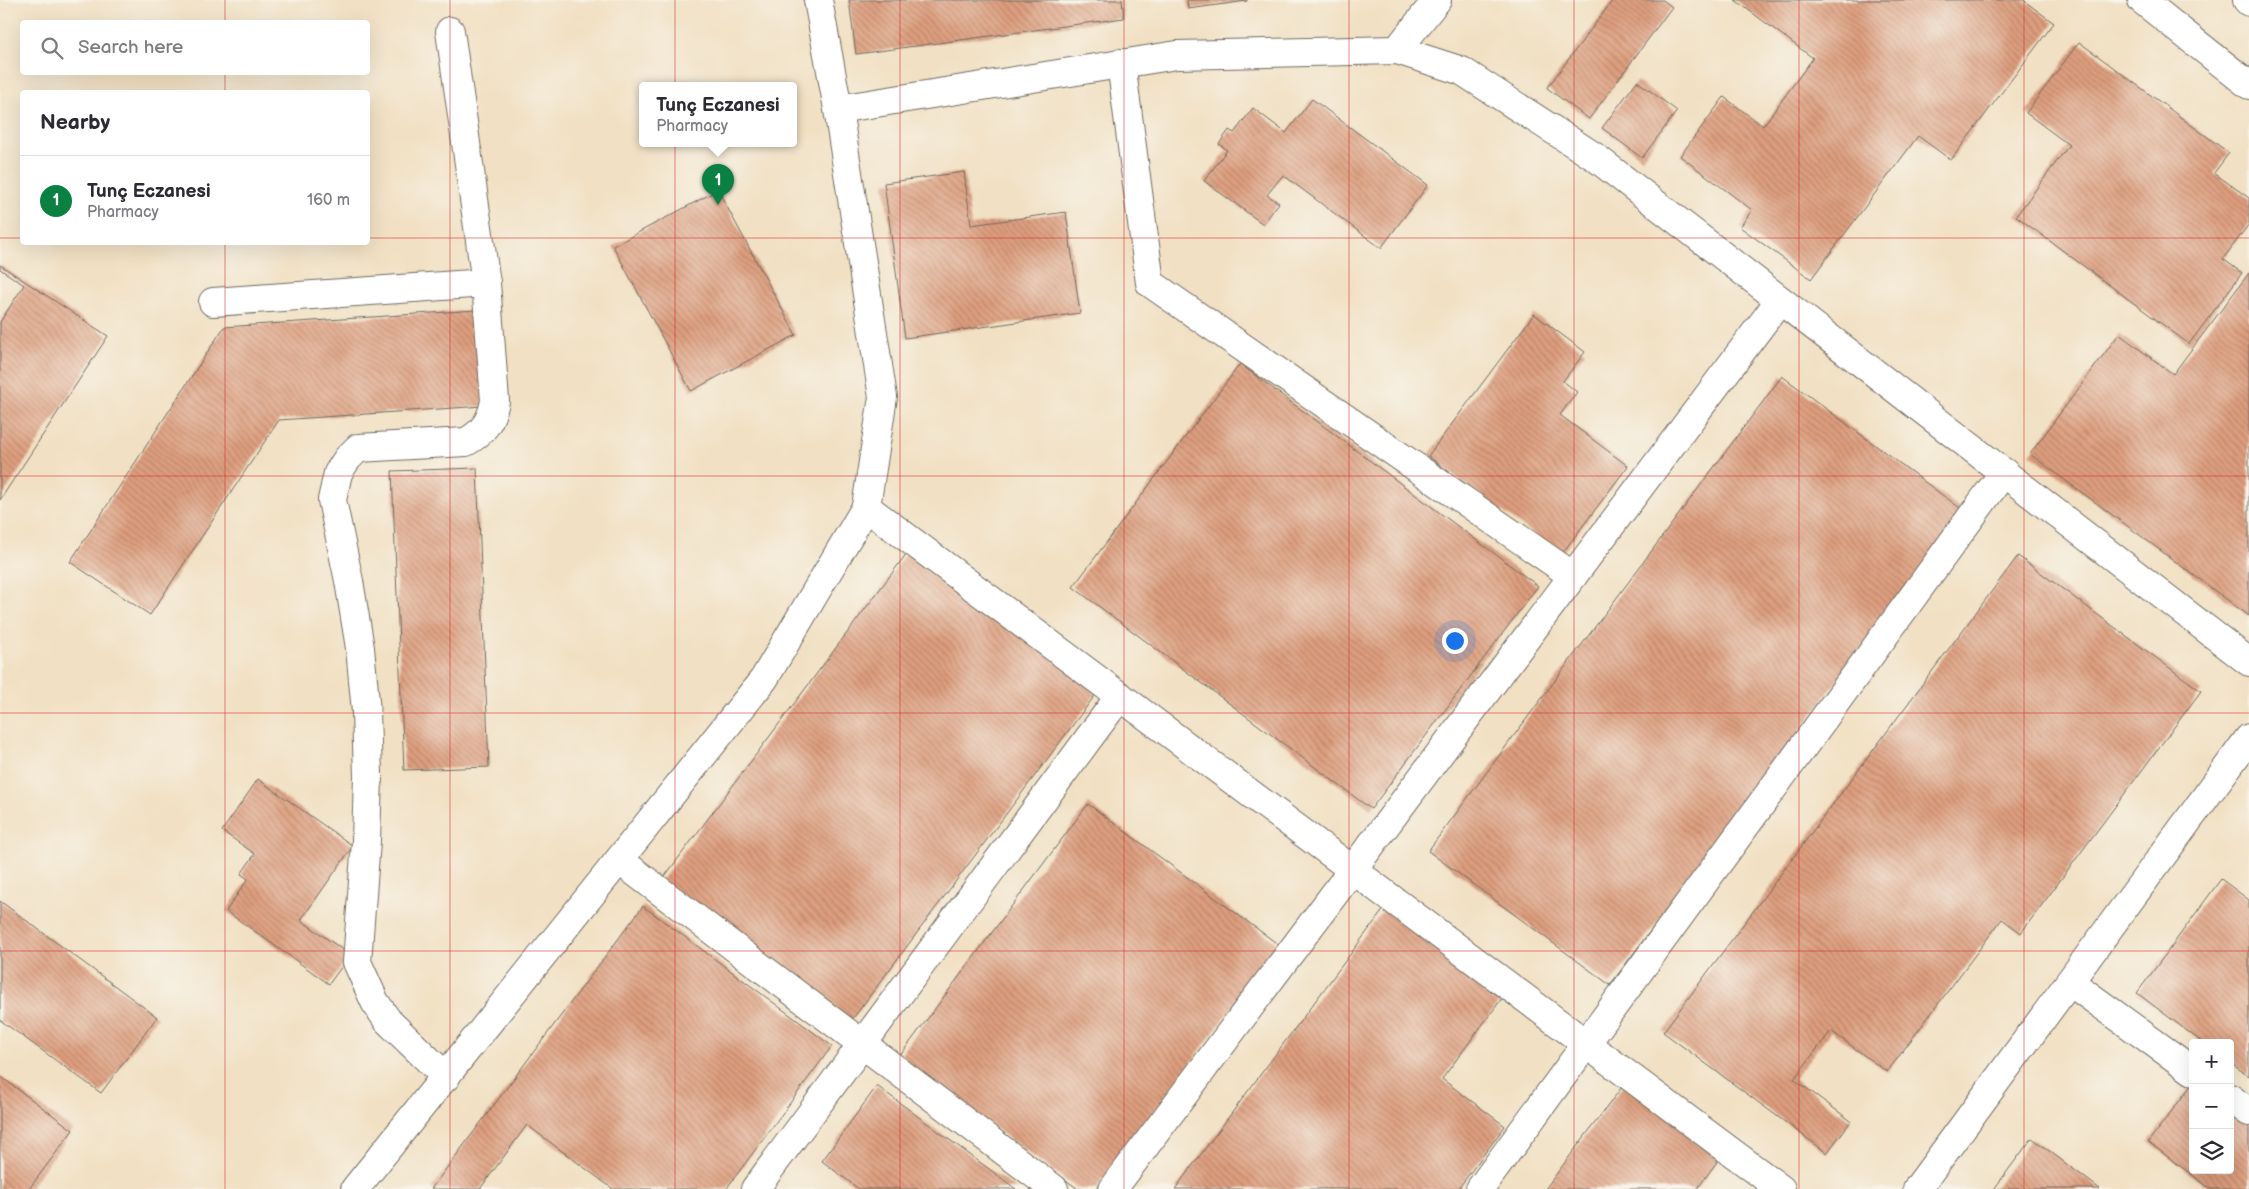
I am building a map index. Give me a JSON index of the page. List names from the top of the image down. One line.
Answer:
{"page":{"search":"Search here","popup":["Tunç Eczanesi","Pharmacy"],"heading":"Nearby","list":[{"mark":"1","name":"Tunç Eczanesi","note":"Pharmacy","value":"160 m"}],"pins":"1","map_buttons":["+","−"]}}
